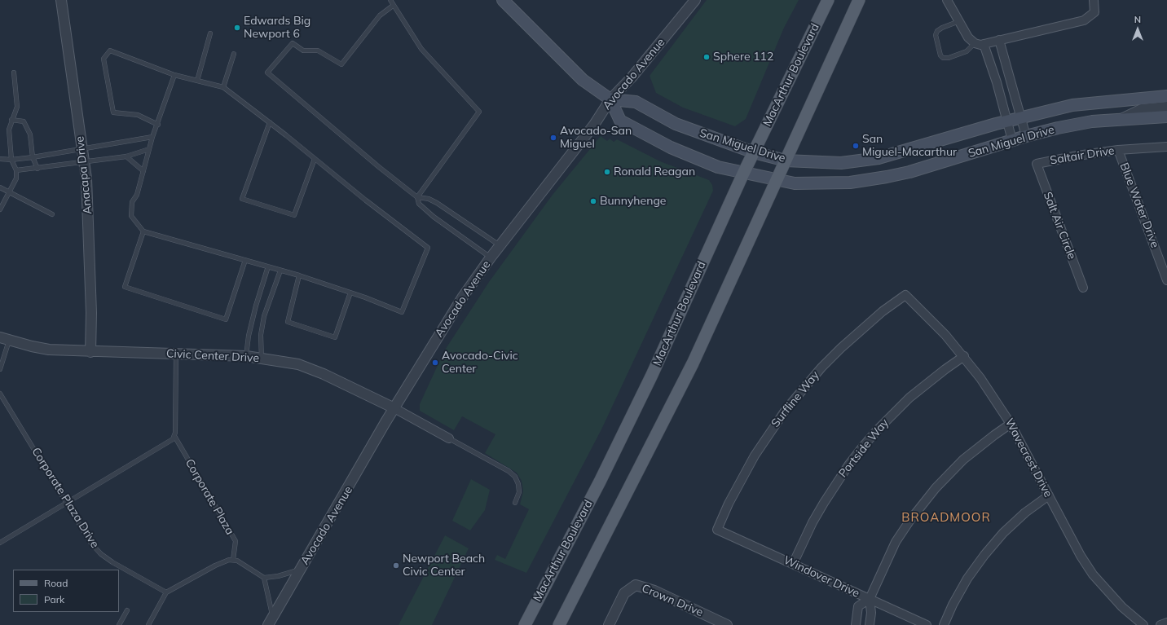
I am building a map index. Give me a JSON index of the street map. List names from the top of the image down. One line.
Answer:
{"streets":{"main road":["MacArthur Boulevard","San Miguel Drive"],"street":["Avocado Avenue","Saltair Drive","Anacapa Drive","Blue Water Drive","Salt Air Circle","Civic Center Drive","Surfline Way","Portside Way","Wavecrest Drive","Windover Drive","Crown Drive"],"lane":["Corporate Plaza","Corporate Plaza Drive"]},"crossings":[["Avocado Avenue","San Miguel Drive"],["Avocado Avenue","Civic Center Drive"],["MacArthur Boulevard","San Miguel Drive"],["Saltair Drive","Blue Water Drive"],["Saltair Drive","Salt Air Circle"],["Anacapa Drive","Civic Center Drive"],["Surfline Way","Wavecrest Drive"],["Surfline Way","Windover Drive"],["Portside Way","Wavecrest Drive"],["Portside Way","Windover Drive"]],"districts":["BROADMOOR"],"places":["Edwards Big Newport 6","Sphere 112","Avocado-San Miguel","San Miguel-Macarthur","Ronald Reagan","Bunnyhenge","Avocado-Civic Center","Newport Beach Civic Center"],"legend":["Road","Park"],"north":"top"}
